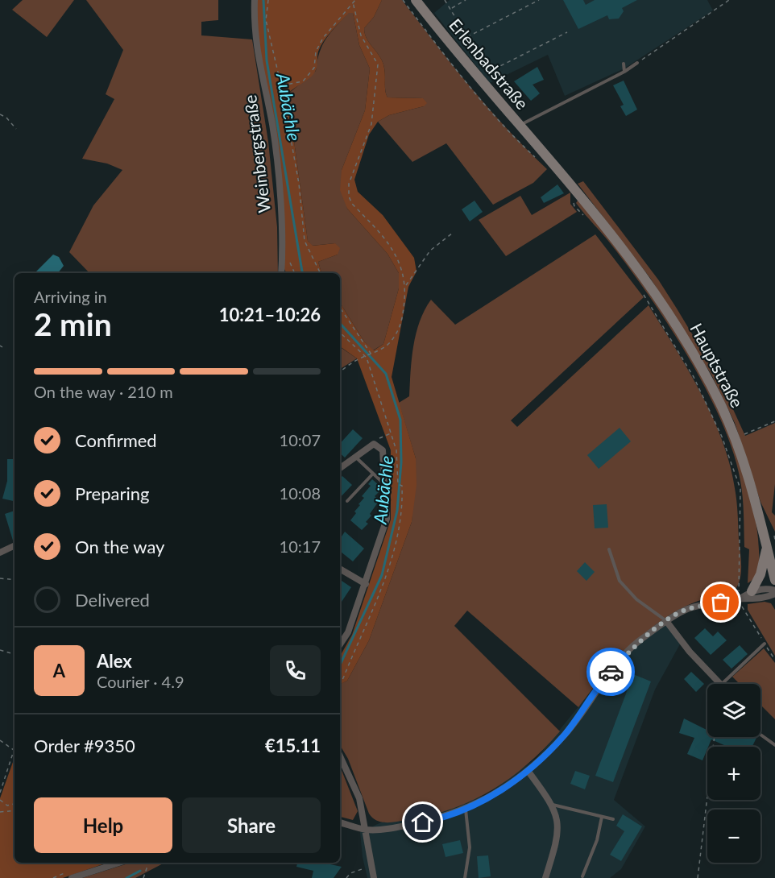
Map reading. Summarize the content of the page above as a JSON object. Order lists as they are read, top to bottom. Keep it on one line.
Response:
{"streets":{"main road":["Erlenbadstraße","Hauptstraße"],"street":["Weinbergstraße"]},"crossings":[["Erlenbadstraße","Hauptstraße"]],"water":["Aubächle"],"page":{"heading":["2 min","Arriving in","10:21–10:26"],"panel":["Alex","Courier · 4.9","Order #9350","€15.11"],"bar":"On the way · 210 m","list":[["Confirmed","10:07"],["Preparing","10:08"],["On the way","10:17"],"Delivered"],"round":"A","map_buttons":["+","−"],"buttons":["Help","Share"]}}
